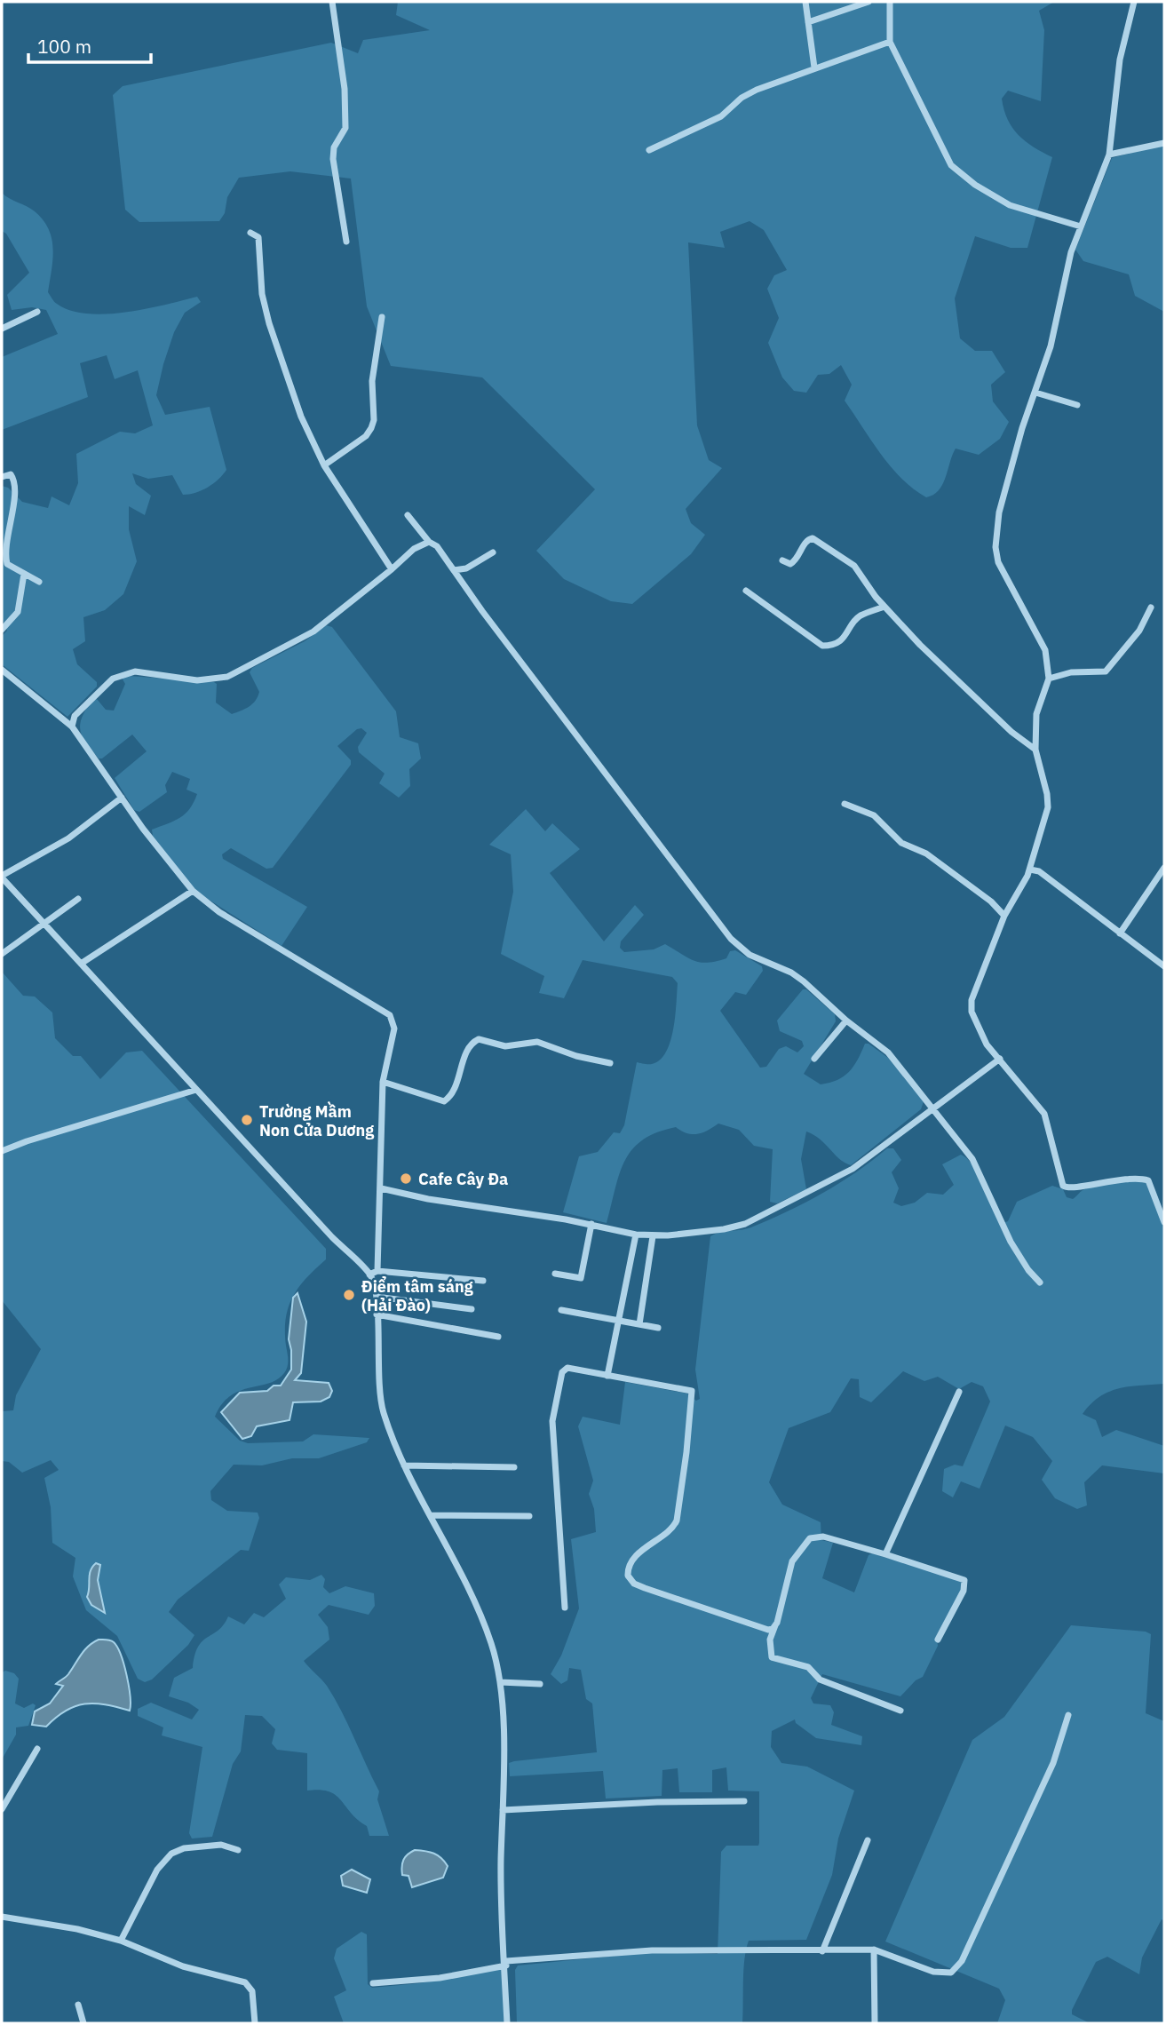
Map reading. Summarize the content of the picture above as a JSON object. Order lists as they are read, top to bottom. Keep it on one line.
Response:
{"places":["Trường Mầm Non Cửa Dương","Cafe Cây Đa","Điểm tâm sáng (Hải Đào)"],"scale_bar":"100 m"}
